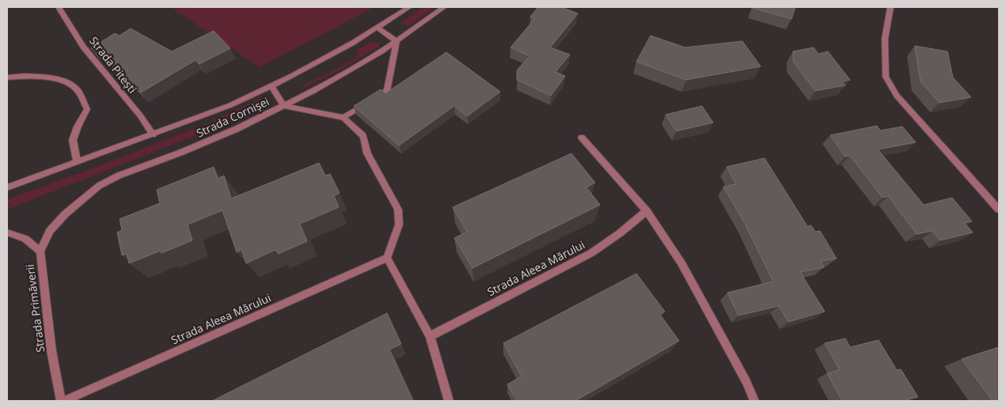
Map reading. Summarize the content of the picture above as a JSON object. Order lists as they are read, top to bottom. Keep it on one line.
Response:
{"streets":{"street":["Strada Pitești","Strada Cornișei","Strada Aleea Mărului","Strada Primăverii"]},"crossings":[["Strada Pitești","Strada Cornișei"],["Strada Cornișei","Strada Primăverii"]]}
